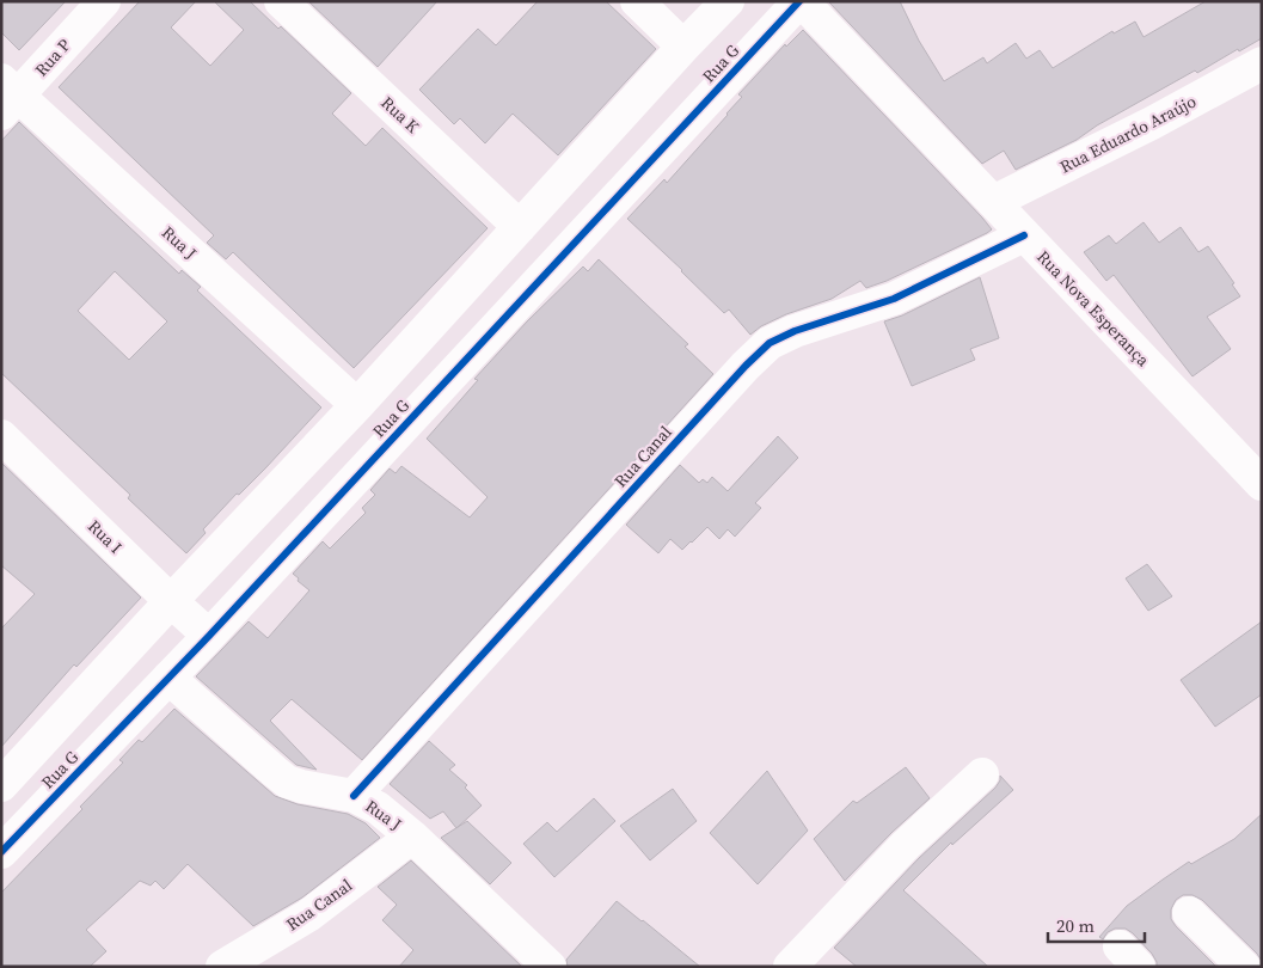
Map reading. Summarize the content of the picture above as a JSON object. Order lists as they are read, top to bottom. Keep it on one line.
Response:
{"streets":{"street":["Rua P","Rua G","Rua K","Rua Eduardo Araújo","Rua J","Rua Nova Esperança","Rua Canal","Rua I"]},"crossings":[["Rua P","Rua J"],["Rua G","Rua K"],["Rua G","Rua J"],["Rua G","Rua Nova Esperança"],["Rua G","Rua I"],["Rua Eduardo Araújo","Rua Nova Esperança"],["Rua J","Rua Canal"],["Rua Nova Esperança","Rua Canal"]],"scale_bar":"20 m"}
